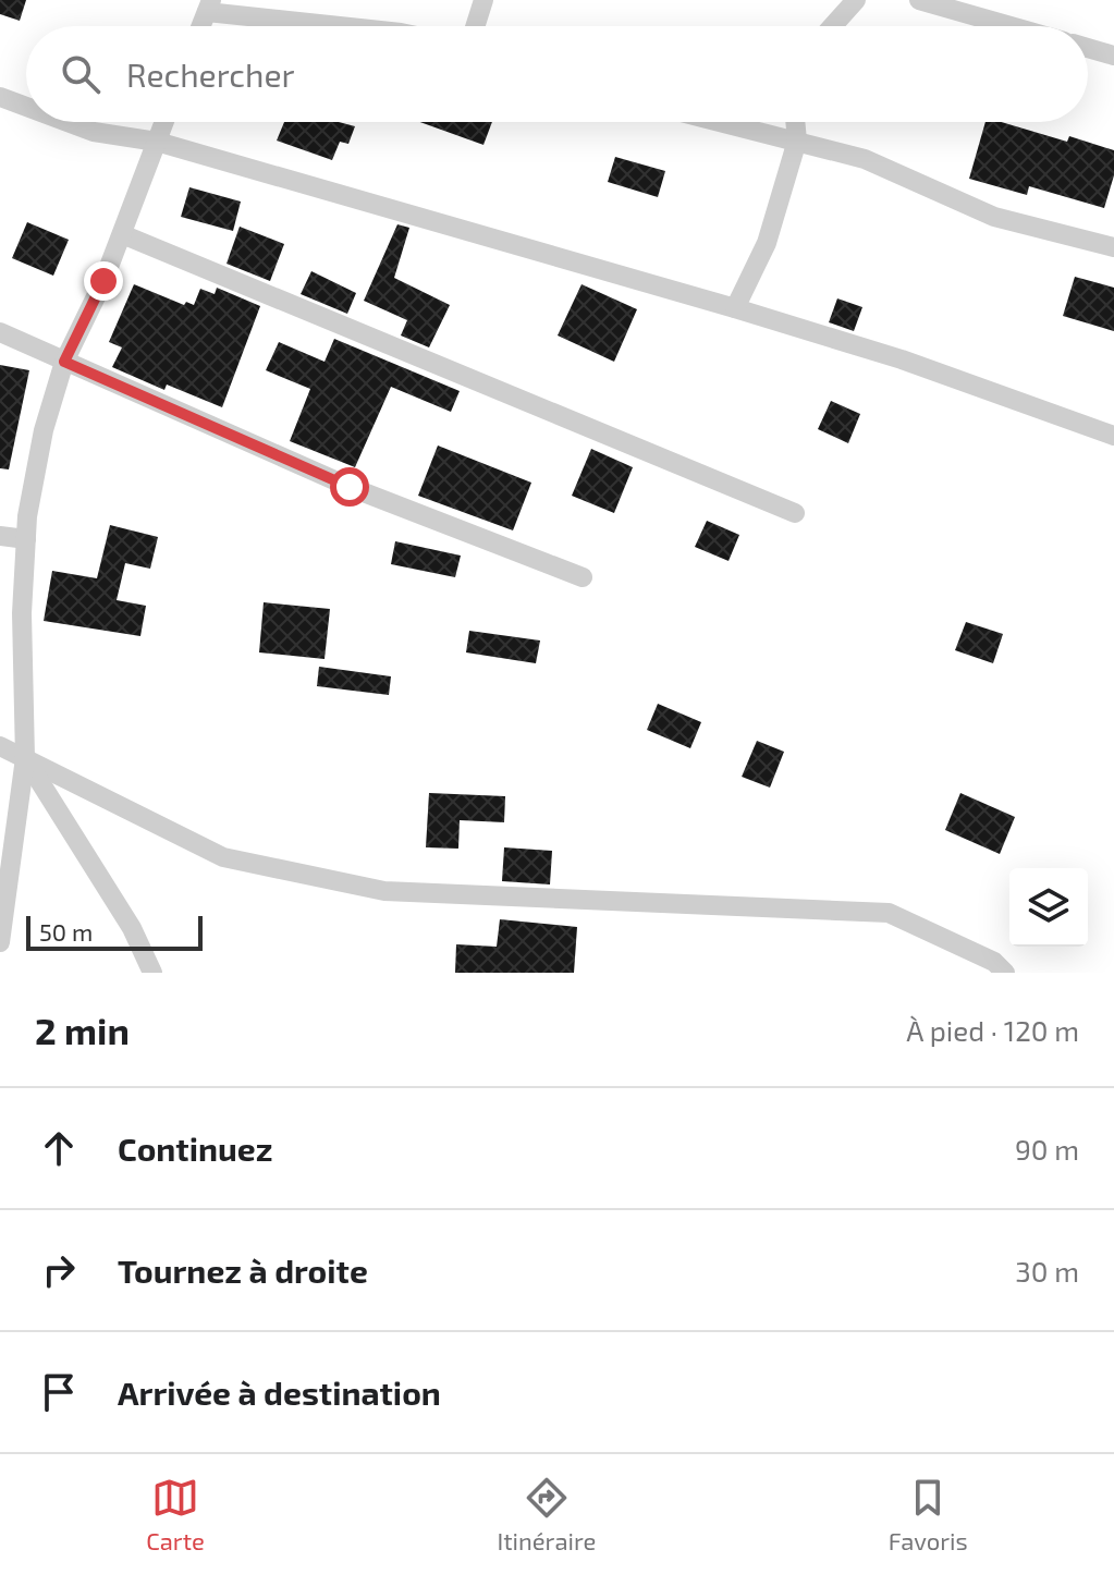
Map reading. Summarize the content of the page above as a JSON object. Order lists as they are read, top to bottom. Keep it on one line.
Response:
{"scale_bar":"50 m","page":{"search":"Rechercher","scale":"50 m","heading":["2 min","À pied · 120 m"],"list":[["Continuez","90 m"],["Tournez à droite","30 m"],"Arrivée à destination"],"nav":["Carte","Itinéraire","Favoris"]}}
